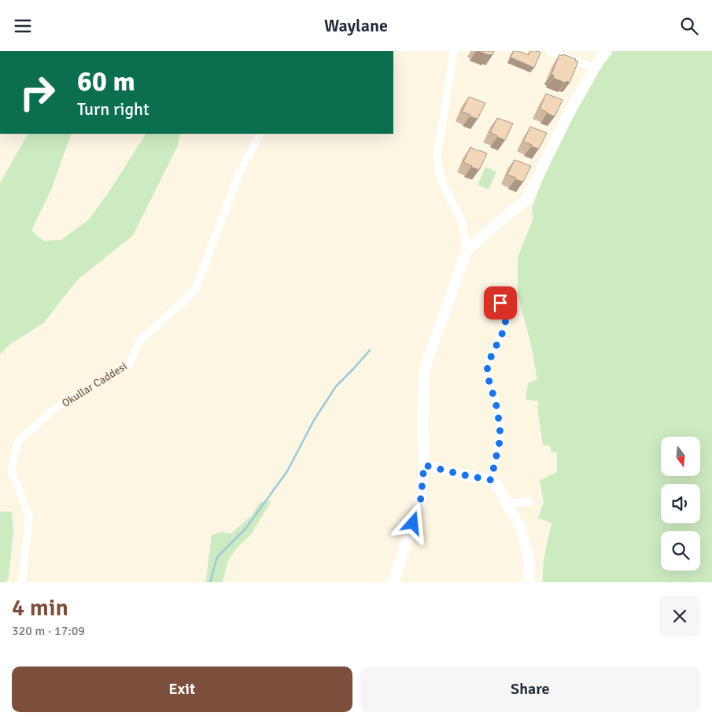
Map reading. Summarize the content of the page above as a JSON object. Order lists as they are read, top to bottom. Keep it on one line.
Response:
{"streets":{"street":["Okullar Caddesi"]},"north":"bottom","page":{"header":"Waylane","turn":["60 m","Turn right"],"heading":["4 min","320 m · 17:09"],"buttons":["Exit","Share"]}}
